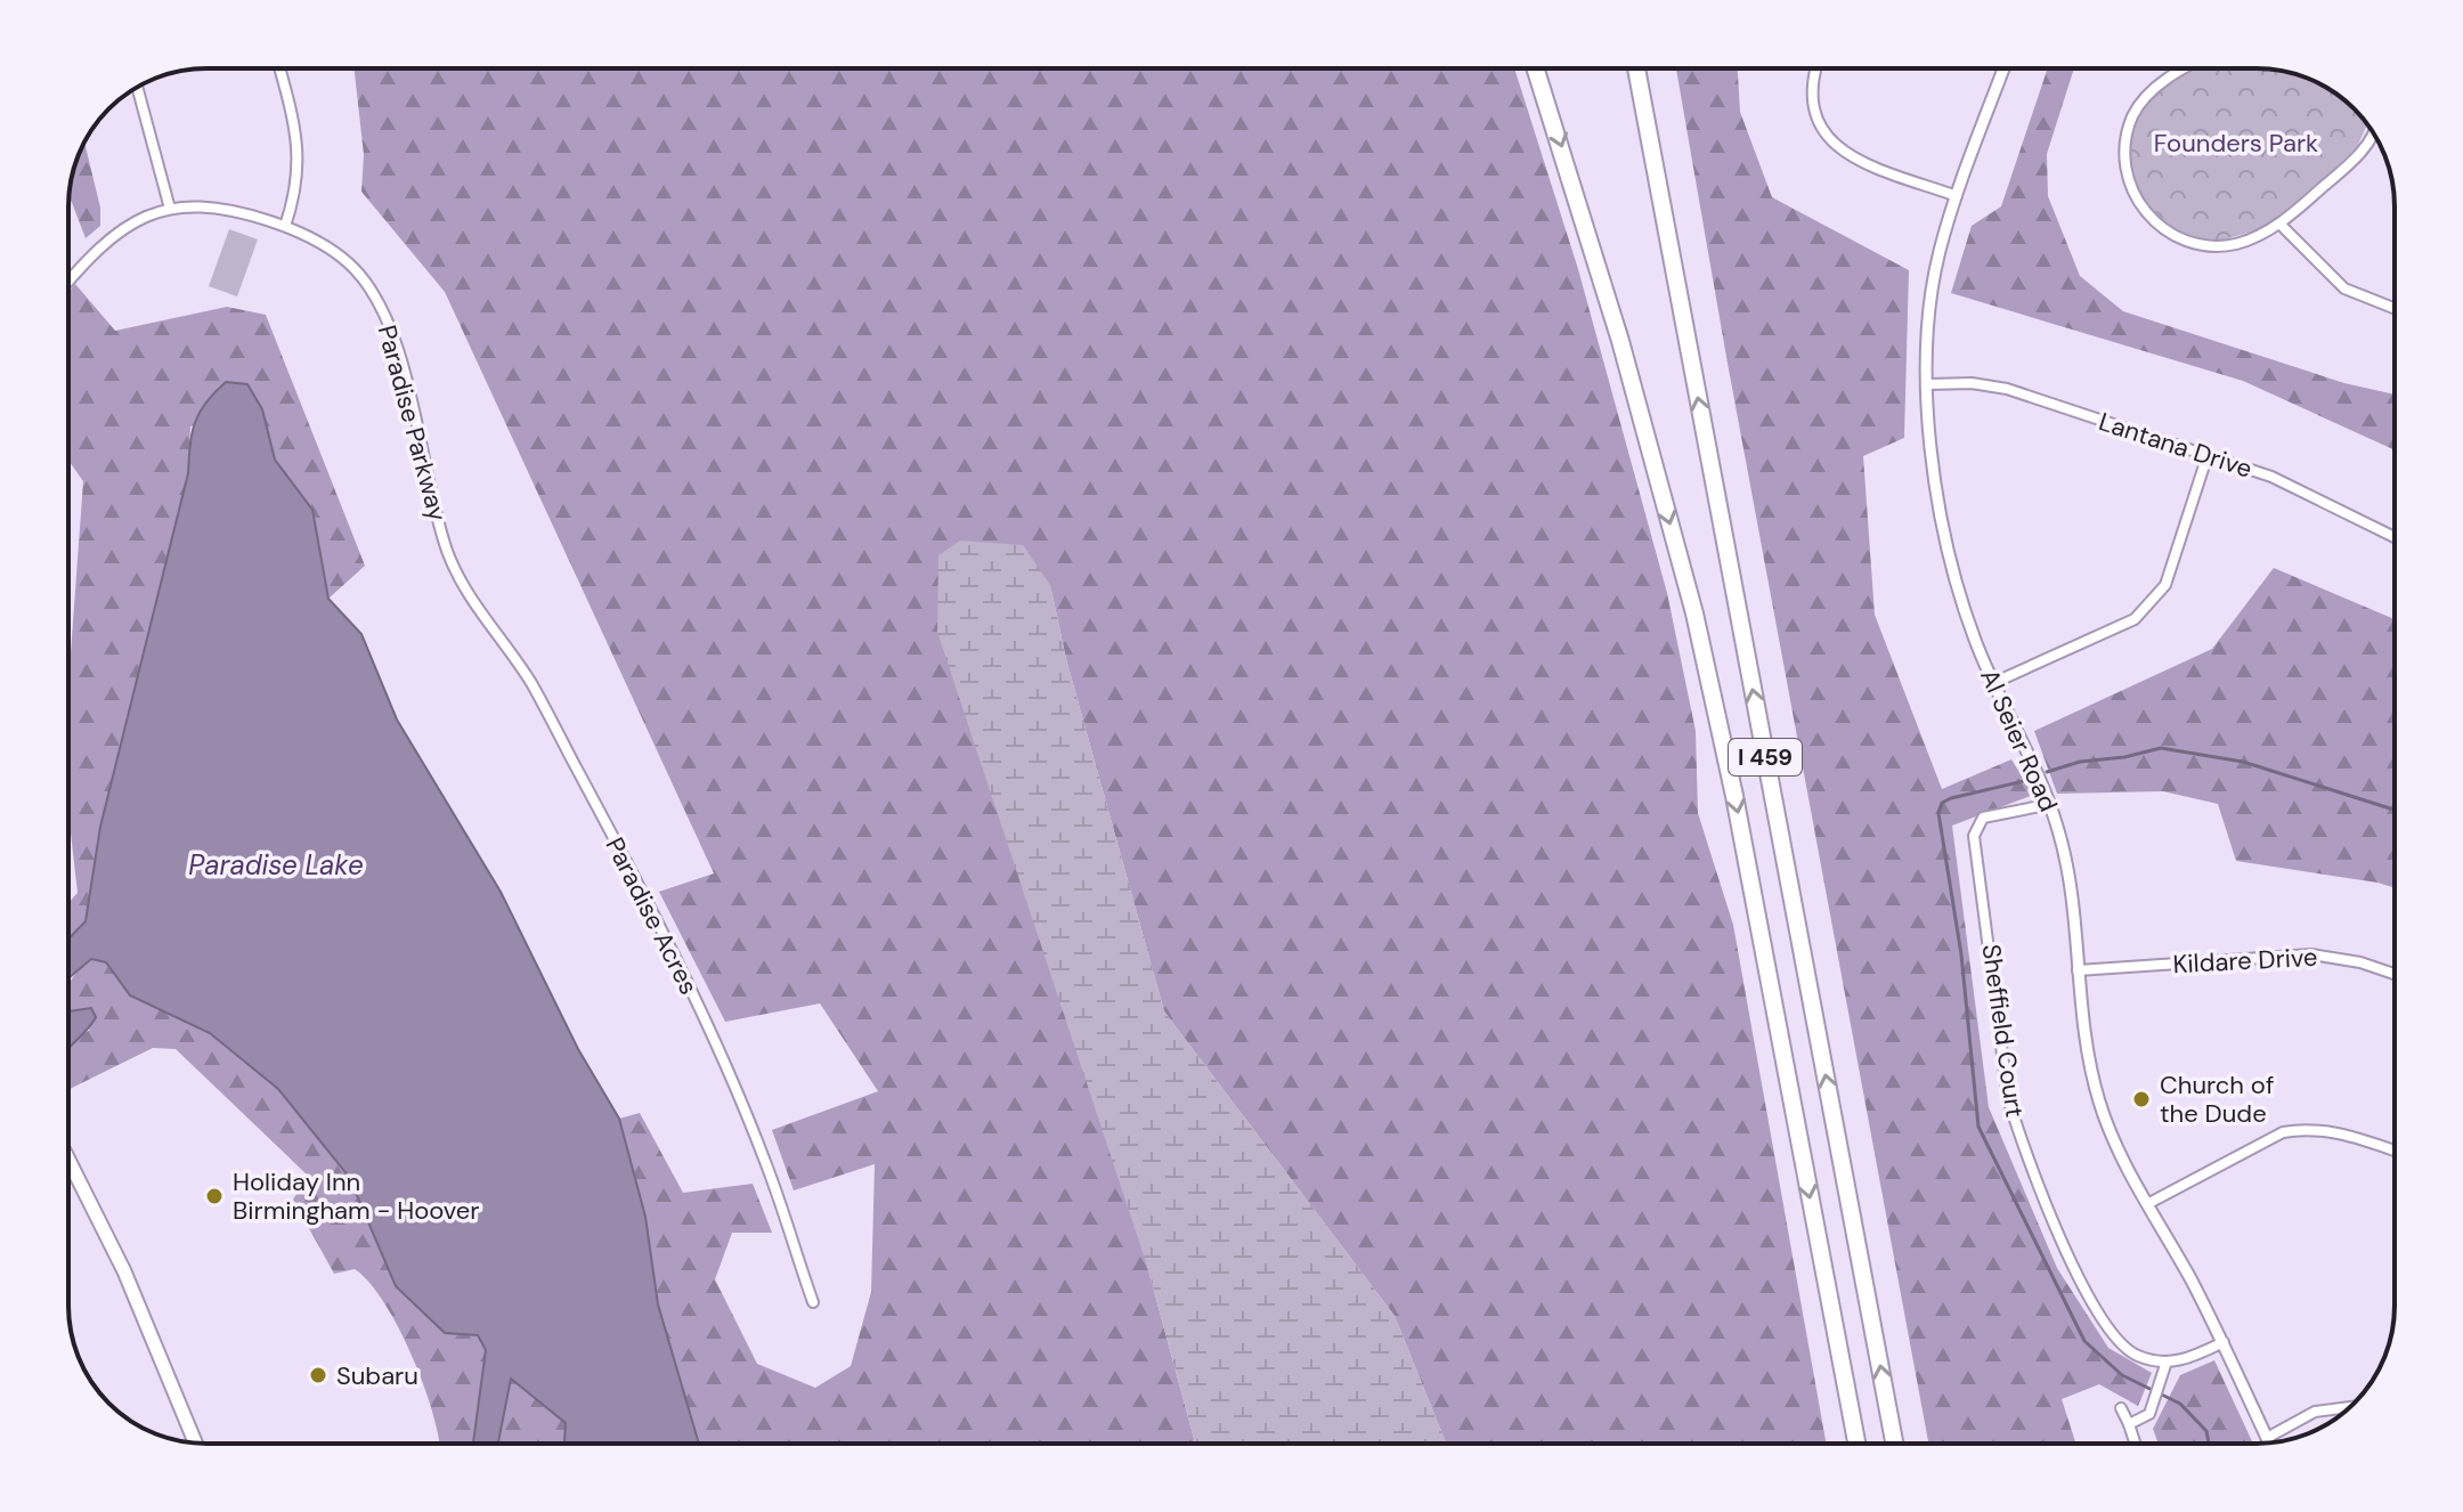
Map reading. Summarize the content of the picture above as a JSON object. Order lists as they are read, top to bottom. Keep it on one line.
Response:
{"streets":{"highway":["I 459"],"street":["Paradise Parkway","Lantana Drive","Al Seier Road","Paradise Acres","Kildare Drive","Sheffield Court"]},"crossings":[["Paradise Parkway","Paradise Acres"],["Lantana Drive","Al Seier Road"],["Al Seier Road","Kildare Drive"],["Al Seier Road","Sheffield Court"]],"water":["Paradise Lake"],"parks":["Founders Park"],"places":["Church of the Dude","Holiday Inn Birmingham - Hoover","Subaru"]}
